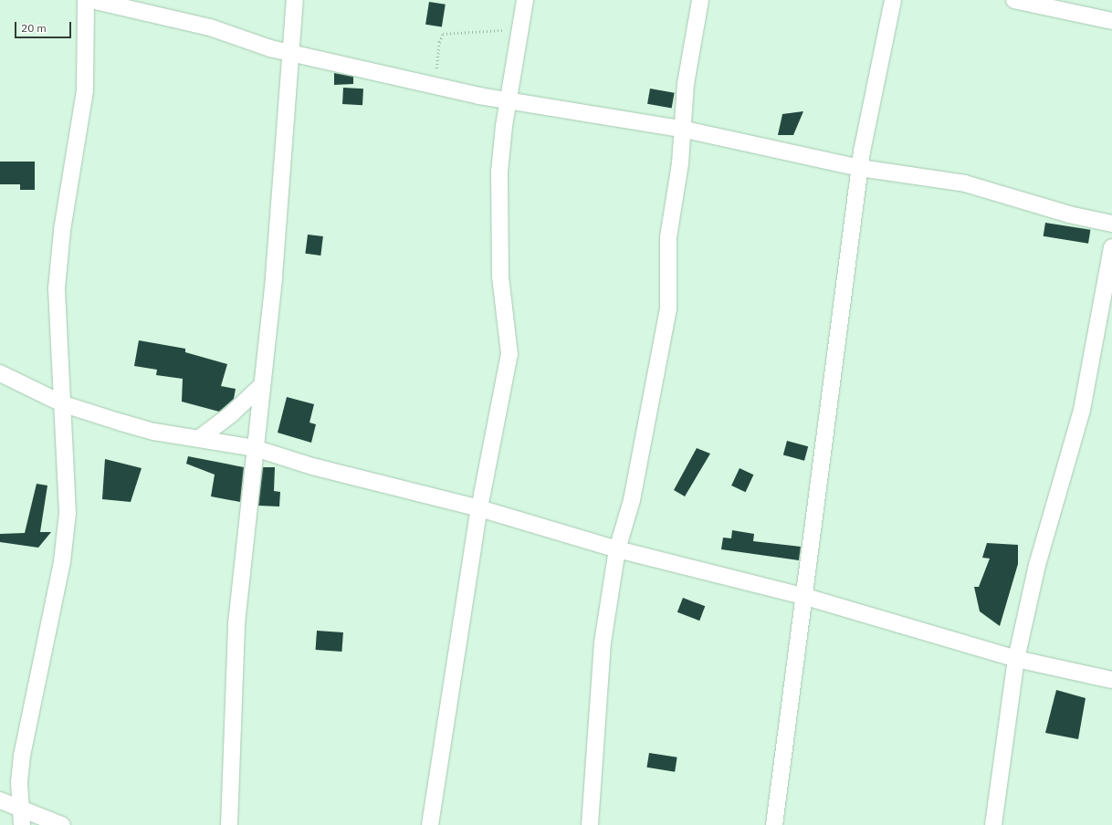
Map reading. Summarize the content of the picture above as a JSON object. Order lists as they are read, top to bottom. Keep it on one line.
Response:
{"scale_bar":"20 m"}
